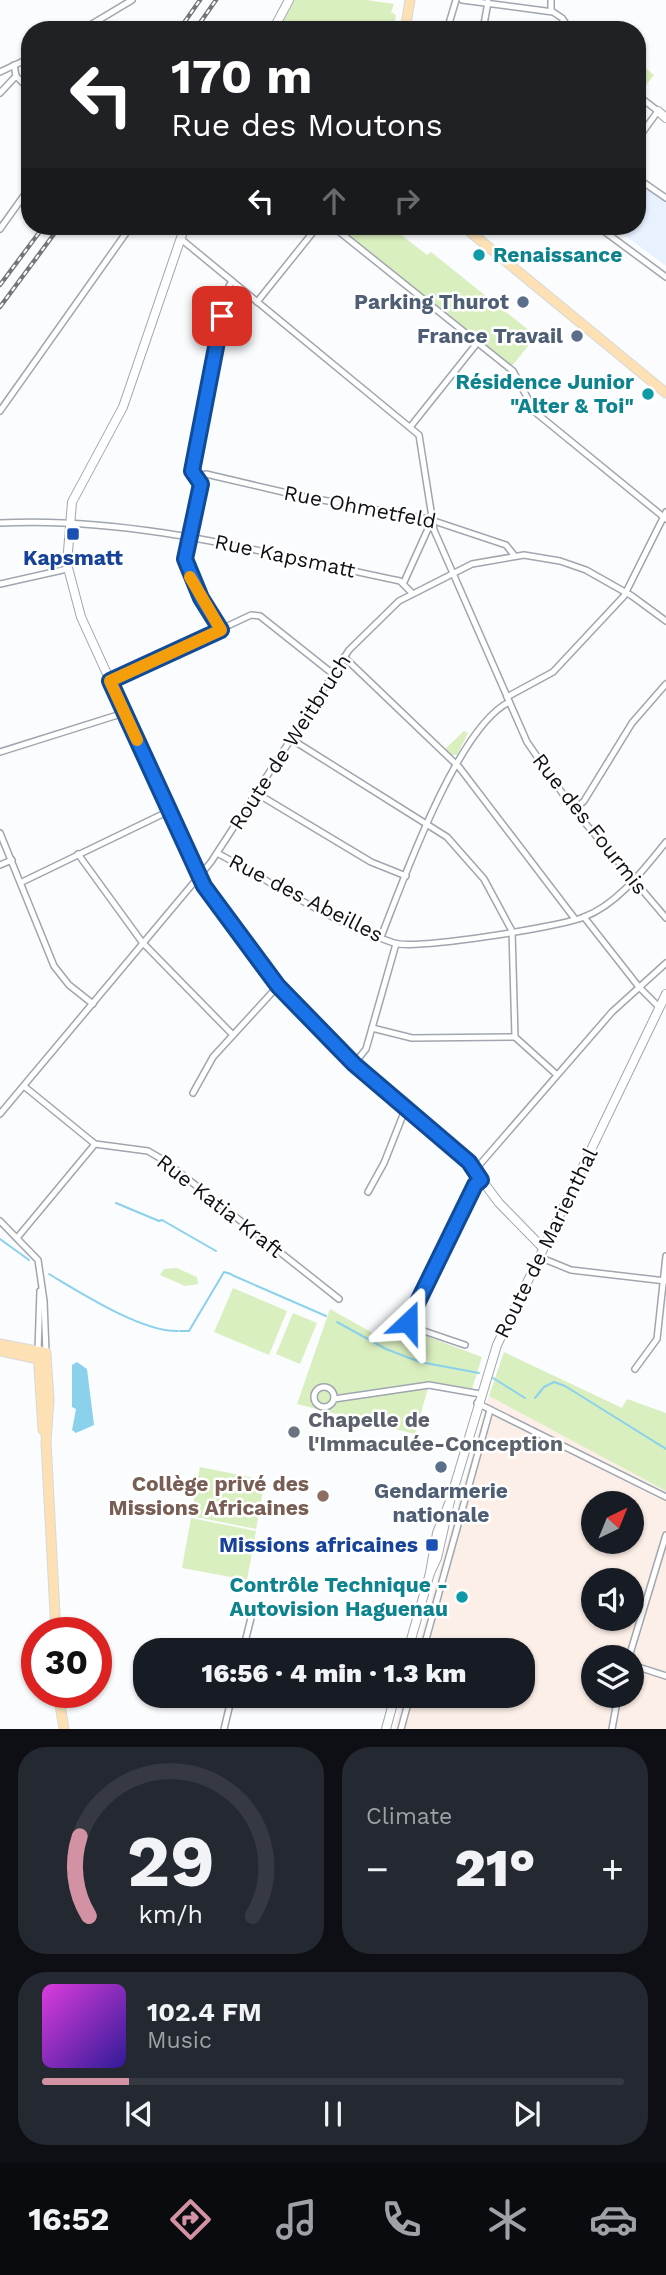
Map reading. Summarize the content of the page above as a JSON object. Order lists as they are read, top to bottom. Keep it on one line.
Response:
{"streets":{"street":["Rue Ohmetfeld","Rue Kapsmatt","Route de Weitbruch","Rue des Fourmis","Rue des Abeilles","Rue Katia Kraft","Route de Marienthal"]},"crossings":[["Rue Ohmetfeld","Route de Weitbruch"],["Rue Ohmetfeld","Rue des Fourmis"],["Route de Weitbruch","Rue des Fourmis"],["Route de Weitbruch","Rue des Abeilles"]],"places":{"other":["Renaissance","Parking Thurot","France Travail","Résidence Junior \"Alter & Toi\"","Chapelle de l'Immaculée-Conception","Gendarmerie nationale","Collège privé des Missions Africaines","Contrôle Technique - Autovision Haguenau"],"transit":["Kapsmatt","Missions africaines"]},"north":"top right","page":{"turn":["170 m","Rue des Moutons"],"limit":"30","trip":"16:56 · 4 min · 1.3 km","tile":"Climate","heat":["−","21°","+"],"song":["102.4 FM","Music"],"tabs":"16:52","gauge":["29","km/h"]}}
